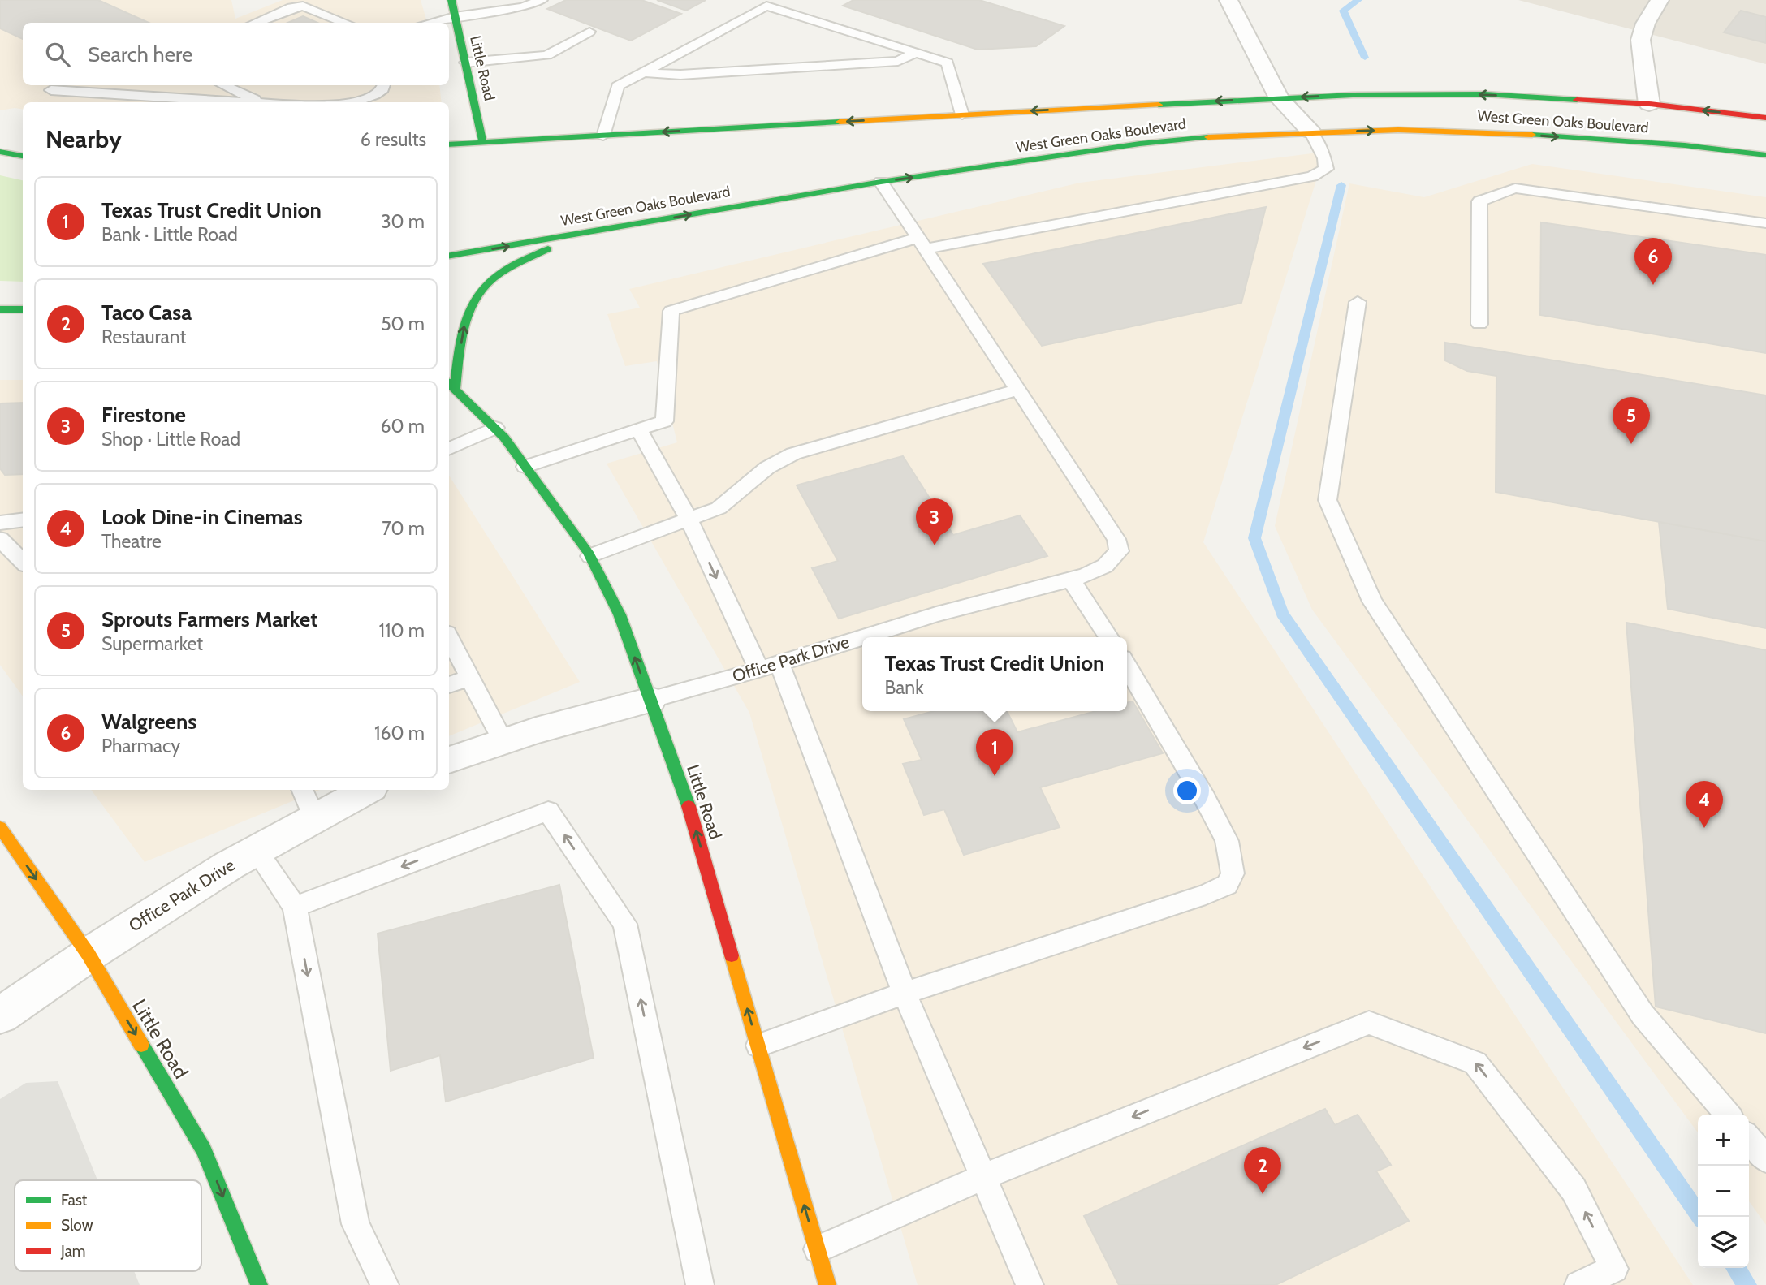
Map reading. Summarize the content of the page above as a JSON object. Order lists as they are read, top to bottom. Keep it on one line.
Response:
{"streets":{"main road":["Little Road","West Green Oaks Boulevard"],"street":["Office Park Drive"]},"crossings":[["Little Road","West Green Oaks Boulevard"],["Little Road","Office Park Drive"]],"legend":["Fast","Slow","Jam"],"page":{"search":"Search here","heading":["Nearby","6 results"],"list":[{"mark":"1","name":"Texas Trust Credit Union","note":"Bank · Little Road","value":"30 m"},{"mark":"2","name":"Taco Casa","note":"Restaurant","value":"50 m"},{"mark":"3","name":"Firestone","note":"Shop · Little Road","value":"60 m"},{"mark":"4","name":"Look Dine-in Cinemas","note":"Theatre","value":"70 m"},{"mark":"5","name":"Sprouts Farmers Market","note":"Supermarket","value":"110 m"},{"mark":"6","name":"Walgreens","note":"Pharmacy","value":"160 m"}],"pins":["6","5","3","1","4","2"],"popup":["Texas Trust Credit Union","Bank"],"map_buttons":["+","−"]}}
